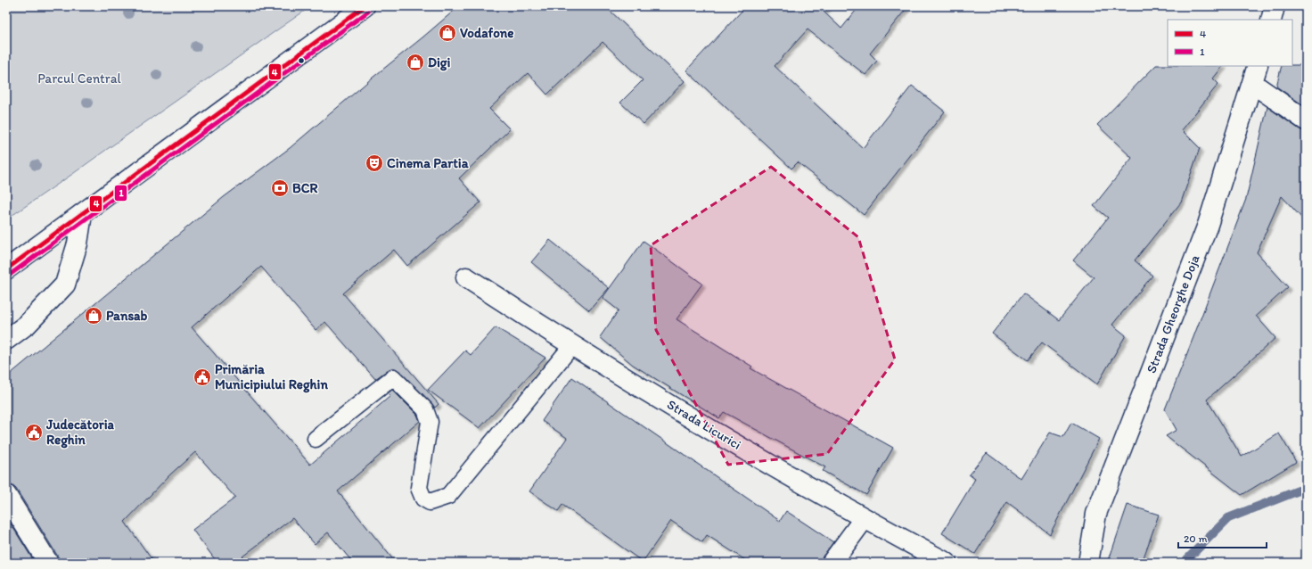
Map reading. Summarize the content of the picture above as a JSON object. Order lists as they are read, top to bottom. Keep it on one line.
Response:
{"streets":{"main road":["Strada Gheorghe Doja","Strada Licurici"]},"parks":["Parcul Central"],"places":{"shop":["Vodafone","Digi","Pansab"],"theatre":["Cinema Partia"],"bank":["BCR"],"public building":["Primăria Municipiului Reghin","Judecătoria Reghin"]},"lines":["transit line 4","transit line 1"],"legend":["4","1"],"scale_bar":"20 m"}
